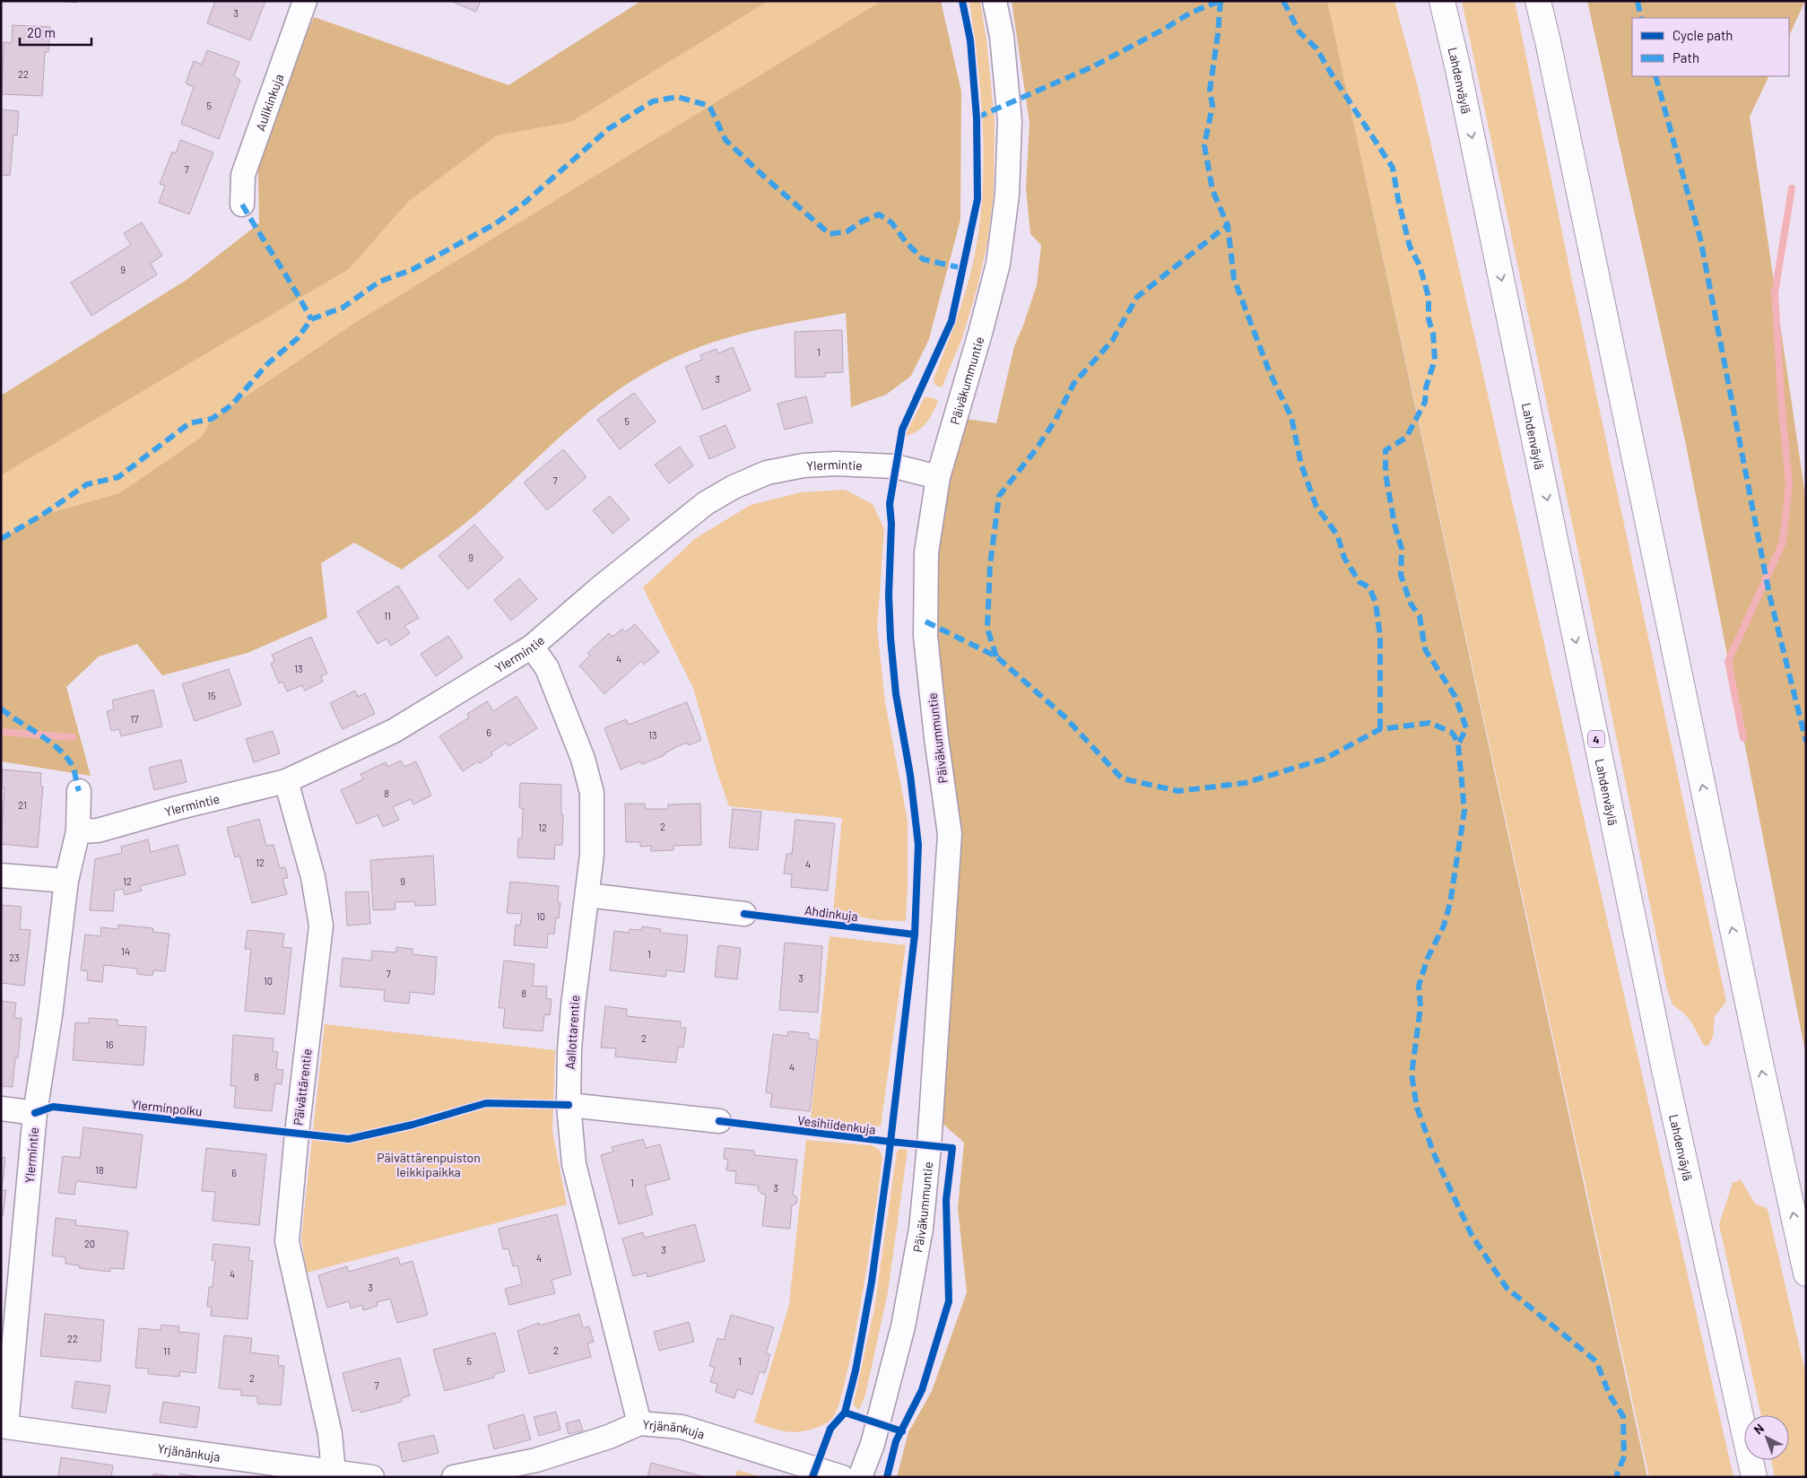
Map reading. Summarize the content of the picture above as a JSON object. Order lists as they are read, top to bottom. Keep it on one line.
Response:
{"streets":{"highway":["Lahdenväylä","4"],"street":["Aulikinkuja","Päiväkummuntie","Ylermintie","Aallottarentie","Päivättärentie","Yrjänänkuja"],"cycle path":["Ahdinkuja","Ylerminpolku","Vesihiidenkuja"]},"crossings":[["Päiväkummuntie","Ylermintie"],["Ylermintie","Aallottarentie"],["Ylermintie","Päivättärentie"],["Ylermintie","Yrjänänkuja"],["Aallottarentie","Yrjänänkuja"],["Päivättärentie","Yrjänänkuja"]],"parks":["Päivättärenpuiston leikkipaikka"],"house_numbers":["3","22","5","7","9","1","3","5","7","9","11","4","13","15","17","6","13","8","21","2","12","12","4","12","9","10","14","1","23","7","3","10","8","2","16","4","8","18","6","1","3","20","3","4","4","3","22","2","11","5","1","2","7"],"legend":["Cycle path","Path"],"scale_bar":"20 m","north":"top left"}
